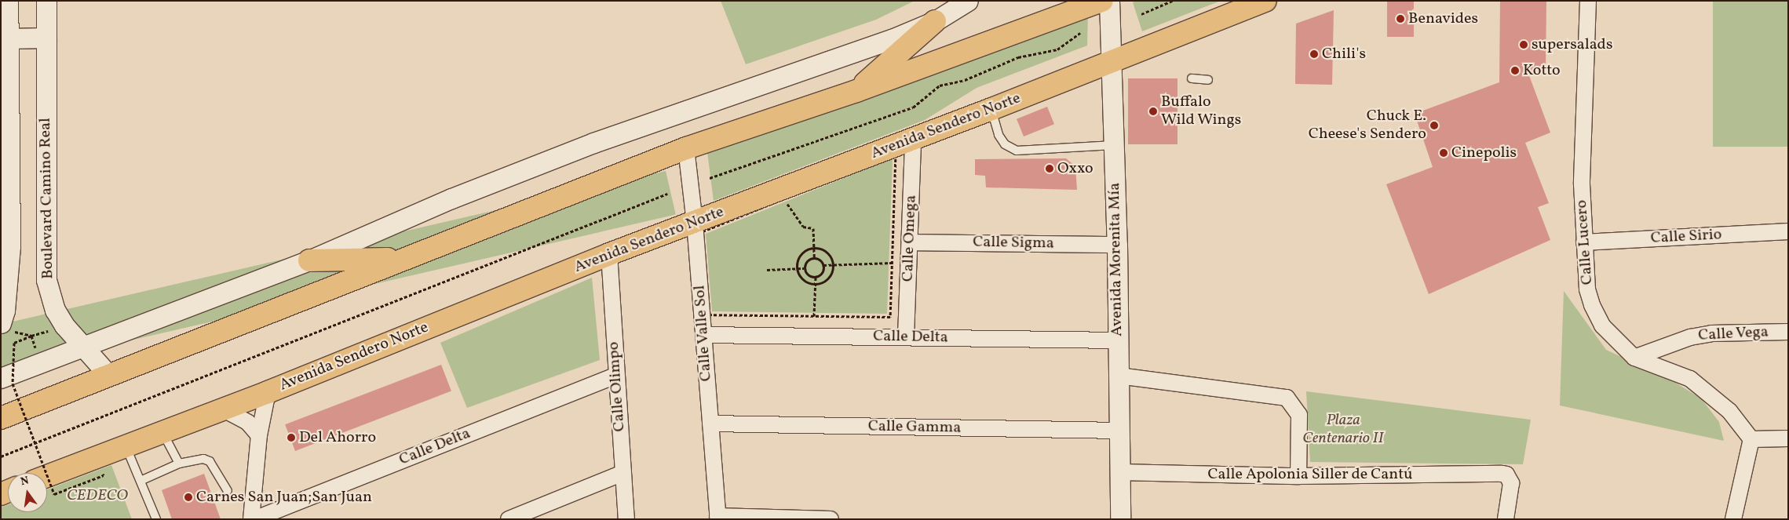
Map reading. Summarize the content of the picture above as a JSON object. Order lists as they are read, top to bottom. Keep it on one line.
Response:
{"streets":{"main road":["Avenida Sendero Norte"],"street":["Boulevard Camino Real","Calle Sirio","Calle Omega","Calle Lucero","Calle Sigma","Avenida Morenita Mía","Calle Valle Sol","Calle Vega","Calle Delta","Calle Olimpo","Calle Gamma","Calle Apolonia Siller de Cantú"]},"crossings":[["Avenida Sendero Norte","Calle Omega"],["Avenida Sendero Norte","Avenida Morenita Mía"],["Avenida Sendero Norte","Calle Valle Sol"],["Avenida Sendero Norte","Calle Olimpo"],["Calle Sirio","Calle Lucero"],["Calle Omega","Calle Sigma"],["Calle Omega","Calle Delta"],["Calle Lucero","Calle Vega"],["Calle Sigma","Avenida Morenita Mía"],["Avenida Morenita Mía","Calle Delta"],["Avenida Morenita Mía","Calle Gamma"],["Avenida Morenita Mía","Calle Apolonia Siller de Cantú"],["Calle Valle Sol","Calle Delta"],["Calle Valle Sol","Calle Gamma"],["Calle Delta","Calle Olimpo"]],"parks":["Plaza Centenario II","CEDECO"],"places":["Benavides","supersalads","Chili's","Kotto","Buffalo Wild Wings","Chuck E. Cheese's Sendero","Cinepolis","Oxxo","Del Ahorro","Carnes San Juan;San Juan"],"north":"top"}
